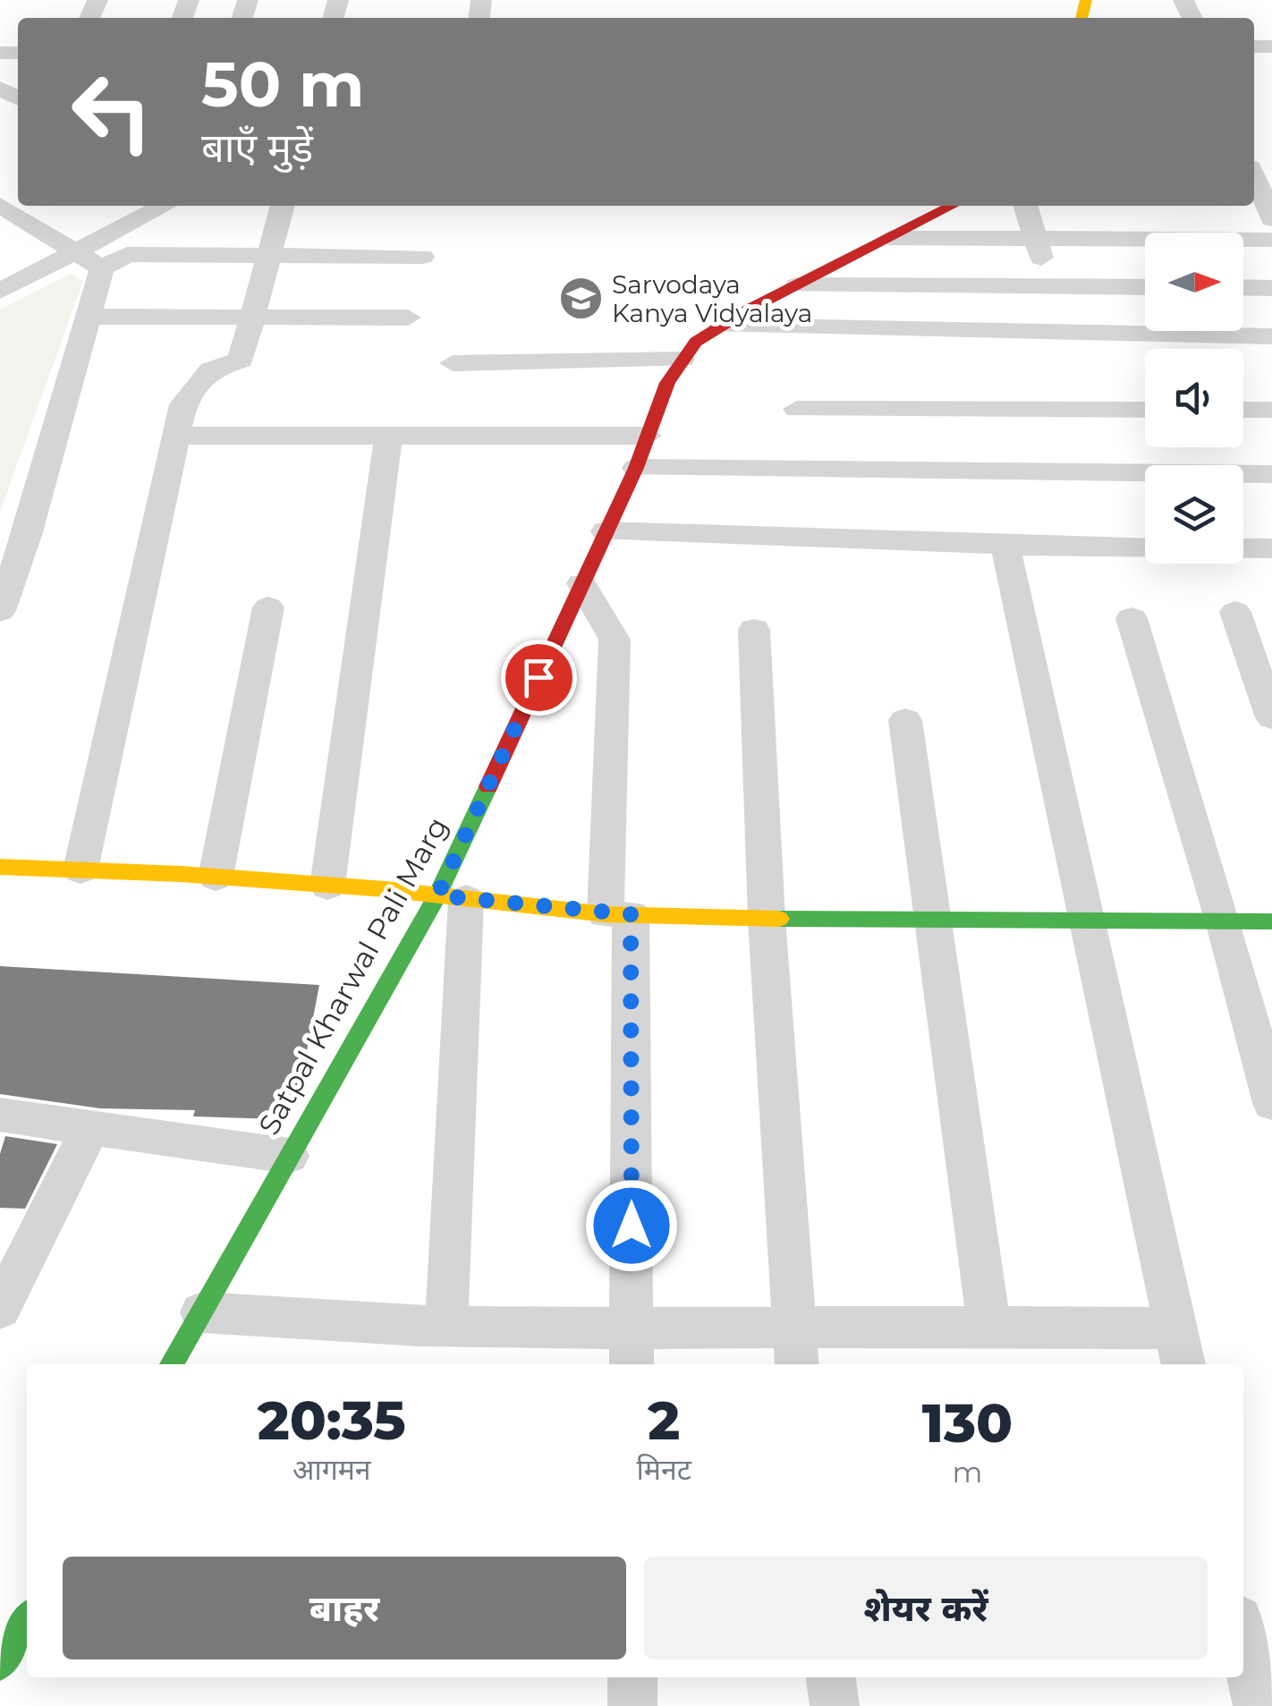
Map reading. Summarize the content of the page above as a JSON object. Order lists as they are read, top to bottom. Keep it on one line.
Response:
{"streets":{"street":["Satpal Kharwal Pali Marg"]},"places":{"school or university":["Sarvodaya Kanya Vidyalaya"]},"north":"right","page":{"turn":["50 m","बाएँ मुड़ें"],"eta":["20:35","आगमन","2","मिनट","130","m"],"buttons":["बाहर","शेयर करें"]}}
